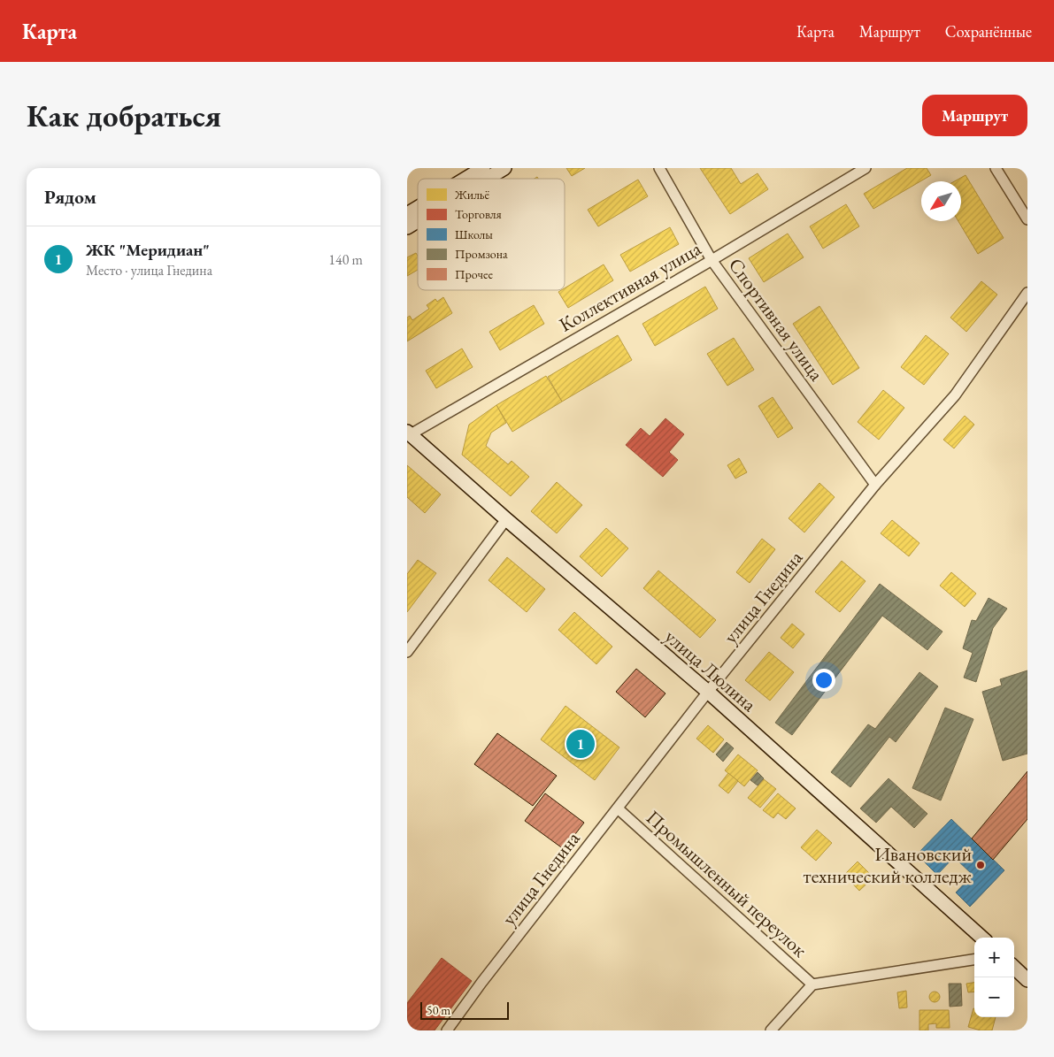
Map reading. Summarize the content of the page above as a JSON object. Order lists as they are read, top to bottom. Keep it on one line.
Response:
{"streets":{"main road":["улица Люлина"],"street":["Коллективная улица","Спортивная улица","улица Гнедина","Промышленный переулок"]},"crossings":[["Коллективная улица","Спортивная улица"],["Коллективная улица","улица Люлина"],["Спортивная улица","улица Гнедина"],["улица Гнедина","улица Люлина"],["улица Гнедина","Промышленный переулок"]],"places":["Ивановский технический колледж"],"legend":["Жильё","Торговля","Школы","Промзона","Прочее"],"scale_bar":"50 m","north":"bottom left","page":{"header":"Карта","nav":["Карта","Маршрут","Сохранённые"],"buttons":"Маршрут","title":"Как добраться","heading":"Рядом","list":[{"mark":"1","name":"ЖК \"Меридиан\"","note":"Место · улица Гнедина","value":"140 m"}],"pins":"1","map_buttons":["+","−"],"scale":"50 m"}}
